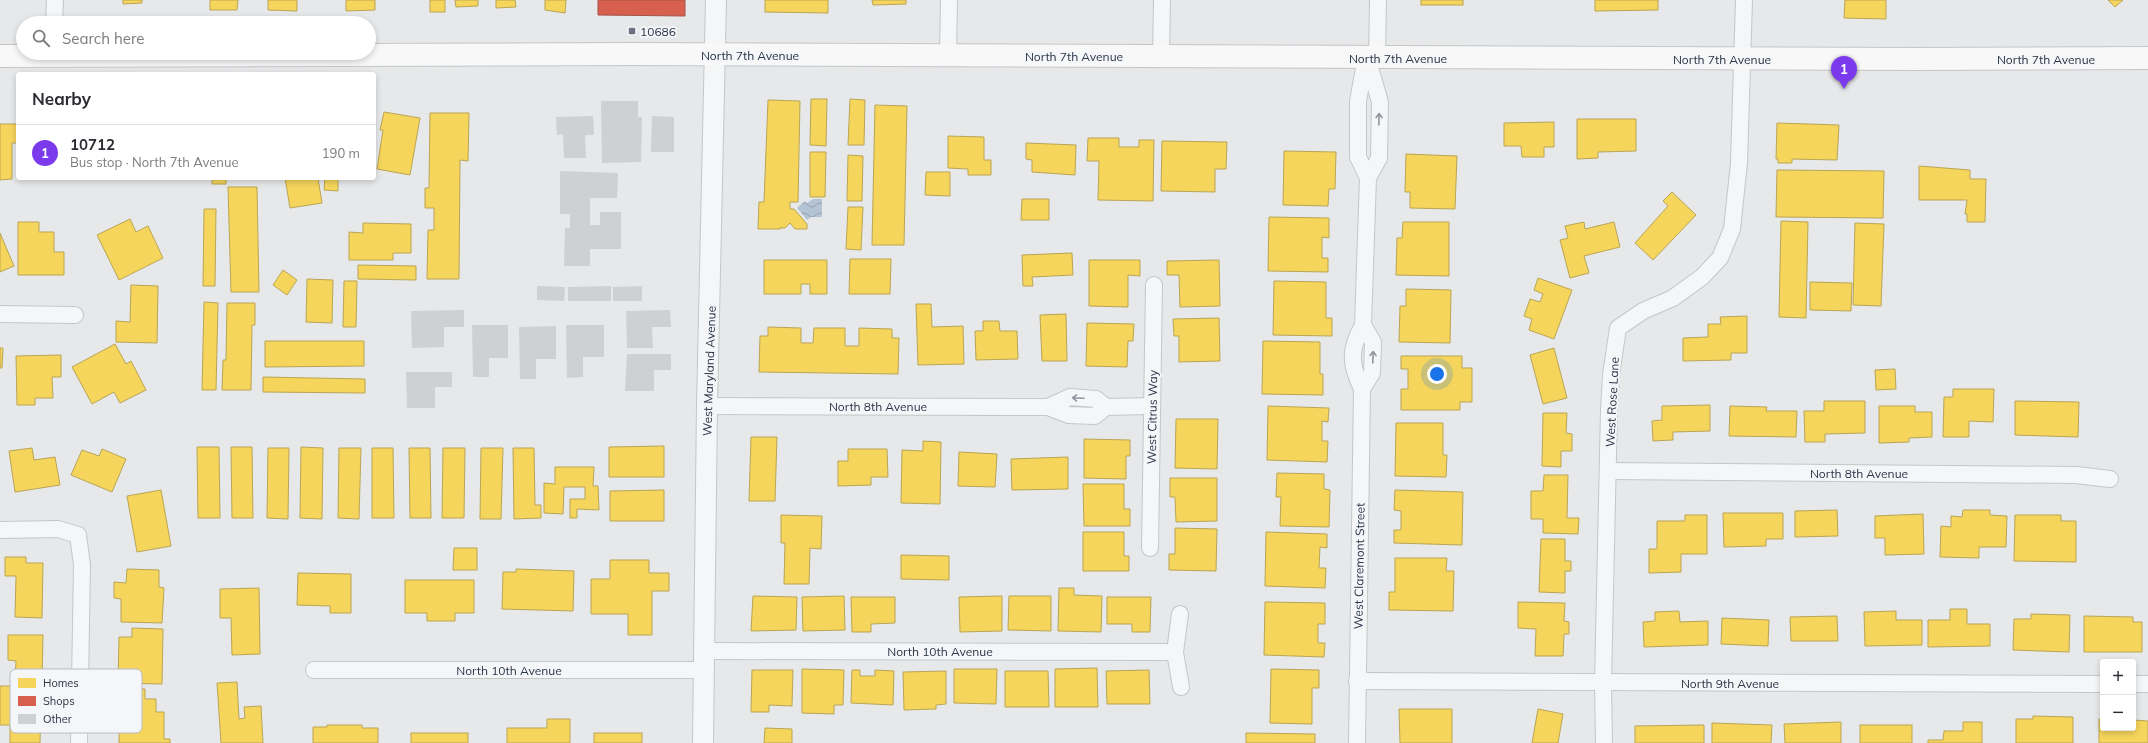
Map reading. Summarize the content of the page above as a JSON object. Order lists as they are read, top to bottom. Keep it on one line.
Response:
{"streets":{"main road":["North 7th Avenue"],"street":["West Maryland Avenue","West Rose Lane","North 8th Avenue","West Citrus Way","West Claremont Street","North 10th Avenue","North 9th Avenue"]},"crossings":[["North 7th Avenue","West Maryland Avenue"],["North 7th Avenue","West Rose Lane"],["North 7th Avenue","West Claremont Street"],["West Maryland Avenue","North 8th Avenue"],["West Maryland Avenue","North 10th Avenue"],["West Rose Lane","North 8th Avenue"],["West Rose Lane","North 9th Avenue"],["North 8th Avenue","West Citrus Way"],["West Claremont Street","North 9th Avenue"]],"places":{"transit":["10686"]},"legend":["Homes","Shops","Other"],"page":{"search":"Search here","pins":"1","heading":"Nearby","list":[{"mark":"1","name":"10712","note":"Bus stop · North 7th Avenue","value":"190 m"}],"map_buttons":["+","−"]}}
